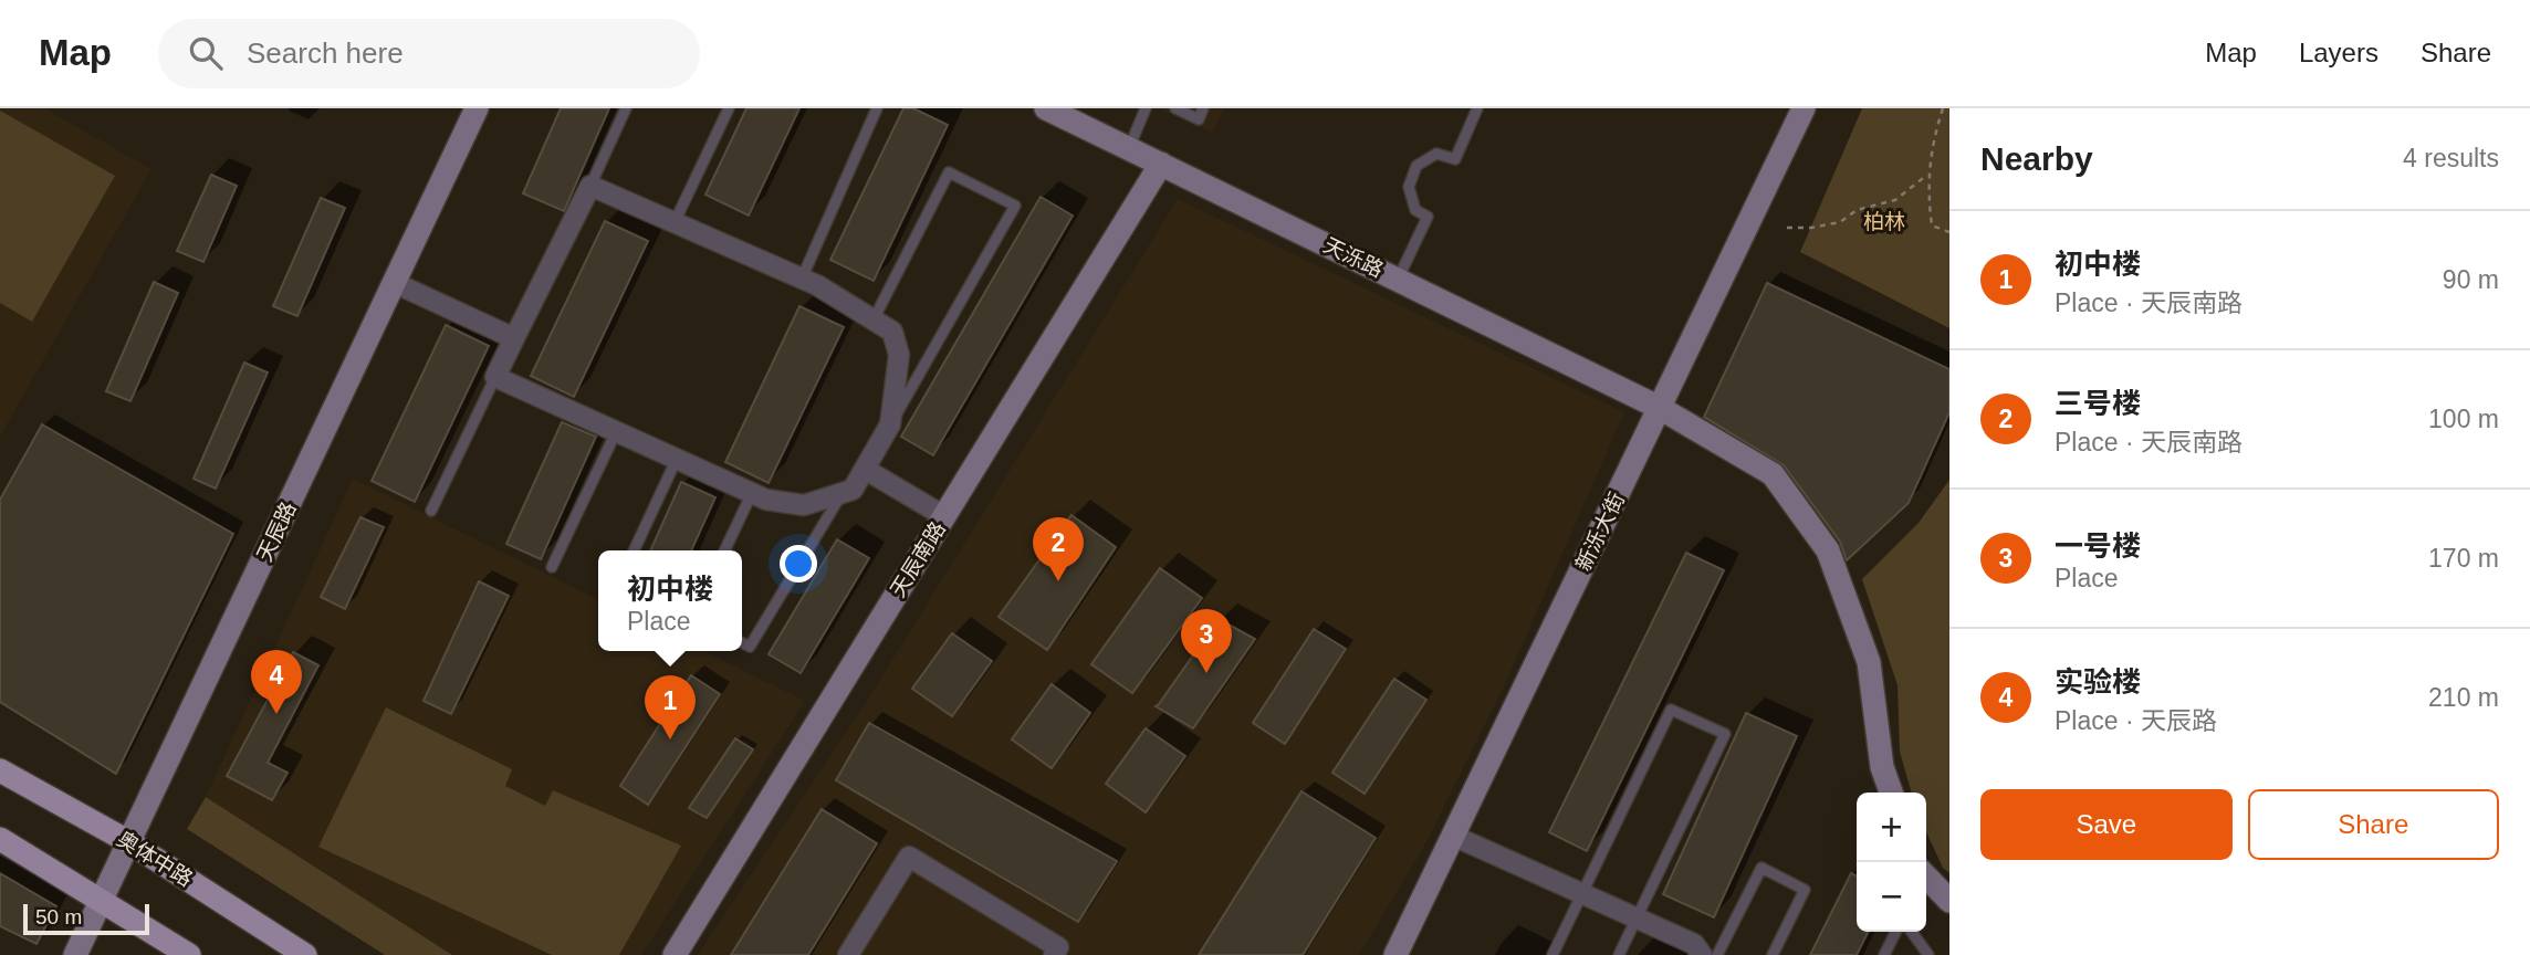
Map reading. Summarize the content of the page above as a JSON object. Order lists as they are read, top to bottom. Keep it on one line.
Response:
{"streets":{"main road":["奥体中路"],"street":["天泺路","天辰路","新泺大街","天辰南路"]},"crossings":[["天泺路","新泺大街"],["天泺路","天辰南路"],["天辰路","奥体中路"]],"parks":["柏林"],"scale_bar":"50 m","page":{"header":"Map","search":"Search here","nav":["Map","Layers","Share"],"heading":["Nearby","4 results"],"list":[{"mark":"1","name":"初中楼","note":"Place · 天辰南路","value":"90 m"},{"mark":"2","name":"三号楼","note":"Place · 天辰南路","value":"100 m"},{"mark":"3","name":"一号楼","note":"Place","value":"170 m"},{"mark":"4","name":"实验楼","note":"Place · 天辰路","value":"210 m"}],"pins":["2","3","4","1"],"popup":["初中楼","Place"],"buttons":["Save","Share"],"map_buttons":["+","−"],"scale":"50 m"}}
